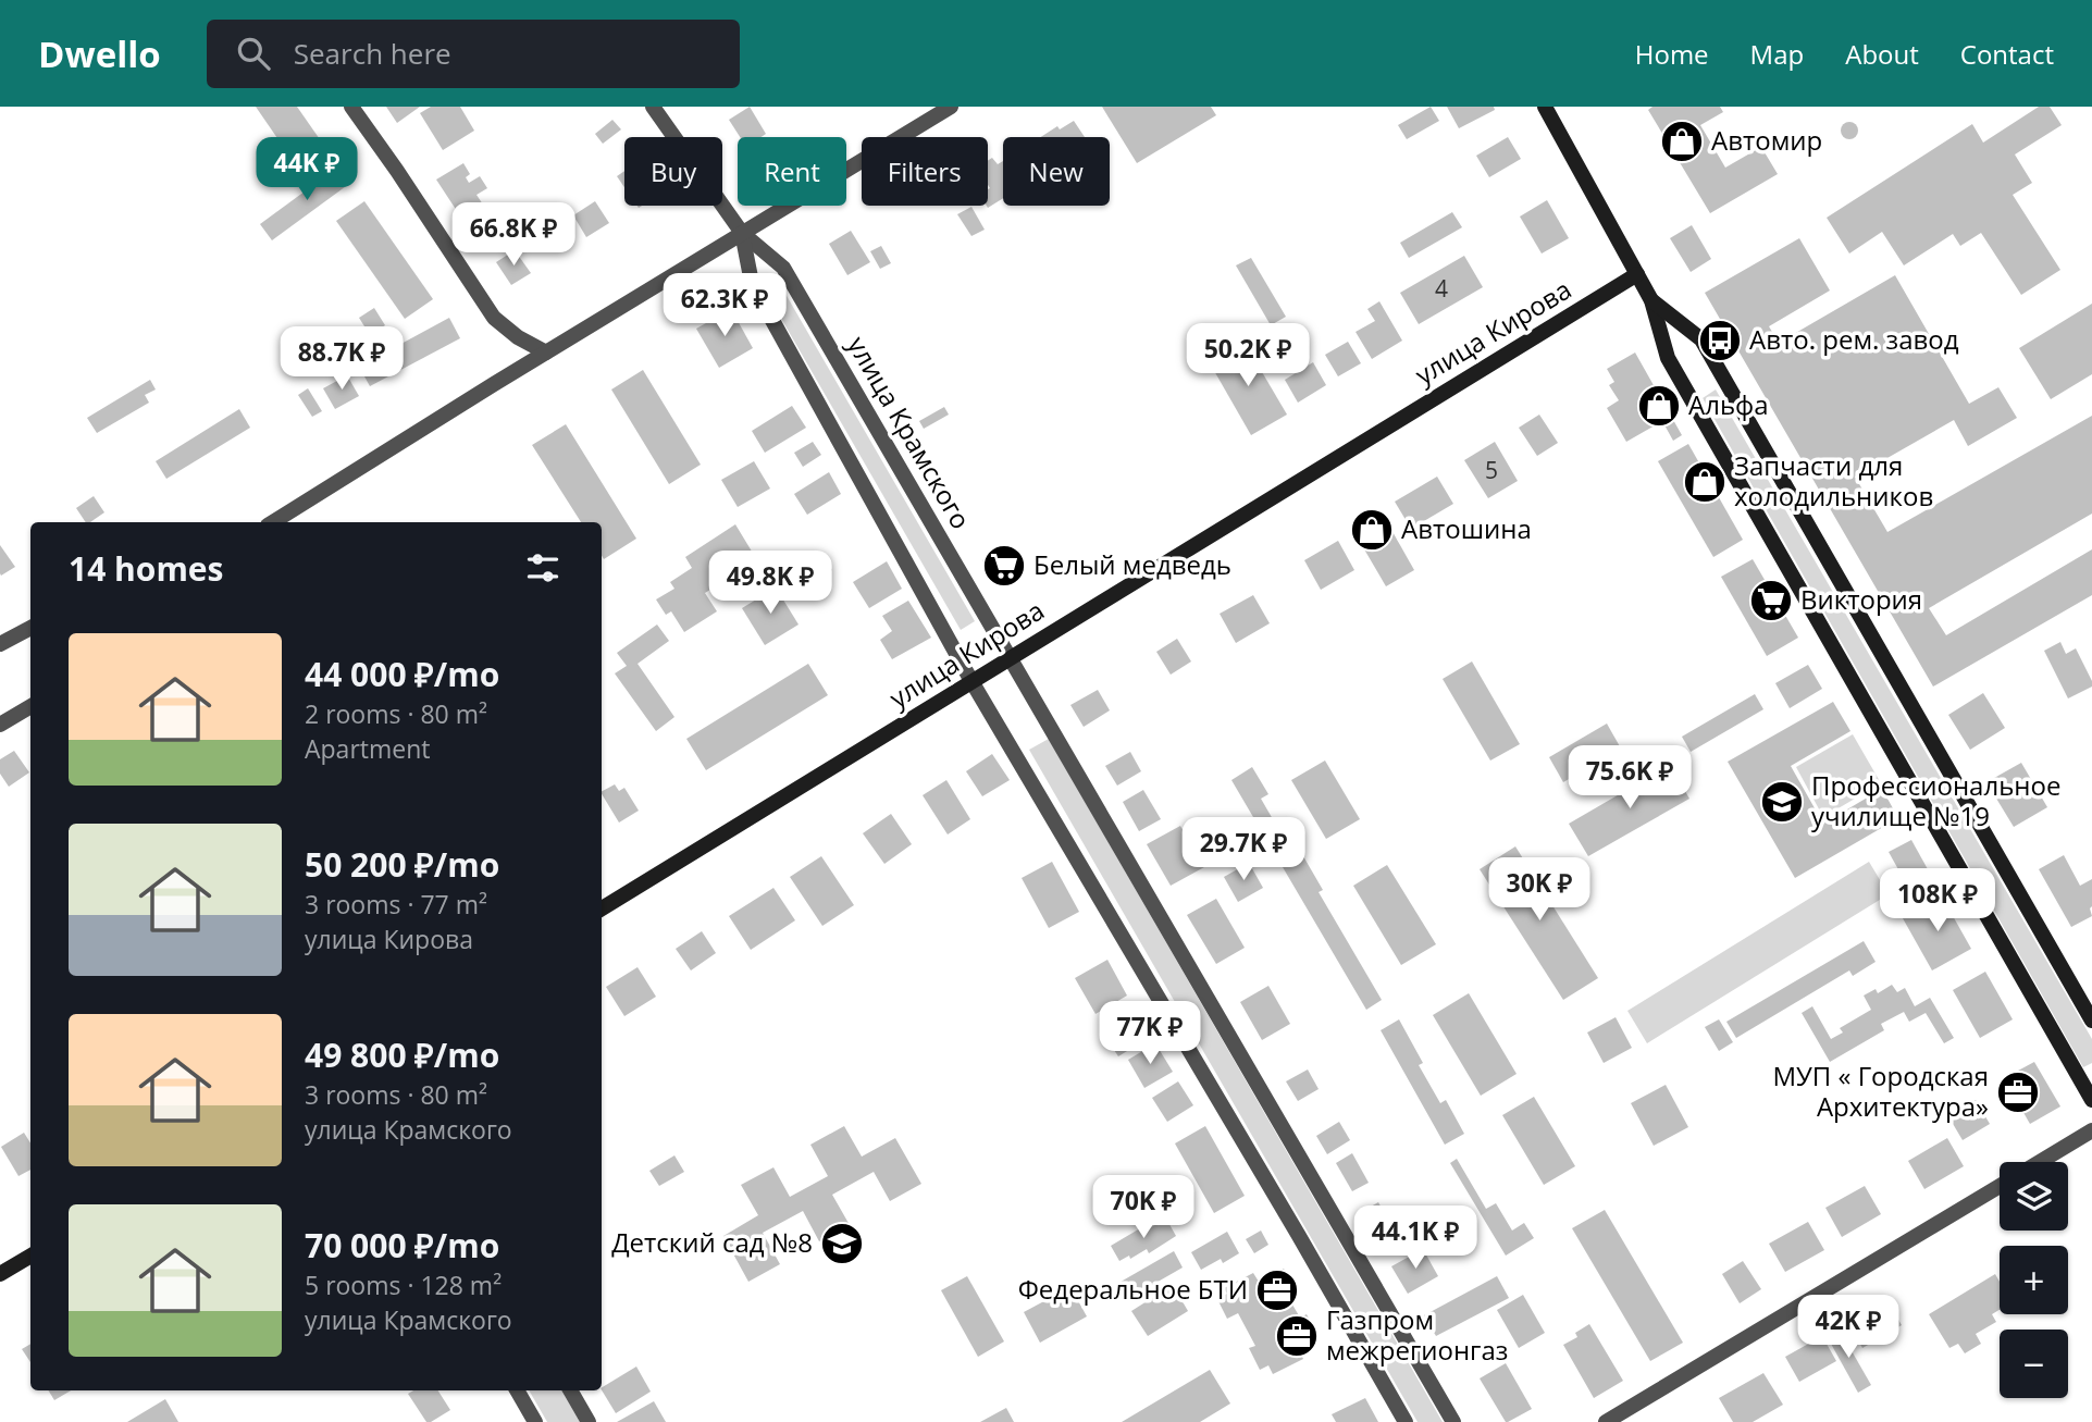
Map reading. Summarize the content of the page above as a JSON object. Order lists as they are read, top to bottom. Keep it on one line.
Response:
{"streets":{"main road":["улица Кирова"],"street":["улица Крамского"]},"crossings":[["улица Кирова","улица Крамского"]],"places":{"shop":["Автомир","Альфа","Запчасти для холодильников","Автошина"],"bus stop":["Авто. рем. завод"],"supermarket":["Белый медведь","Виктория"],"school or university":["Профессиональное училище №19","Детский сад №8"],"office":["МУП « Городская Архитектура»","Федеральное БТИ","Газпром межрегионгаз"]},"house_numbers":["4","5"],"page":{"header":"Dwello","search":"Search here","nav":["Home","Map","About","Contact"],"price":["44K ₽","66.8K ₽","62.3K ₽","50.2K ₽","88.7K ₽","49.8K ₽","75.6K ₽","29.7K ₽","30K ₽","108K ₽","77K ₽","70K ₽","44.1K ₽","42K ₽"],"chip":["Buy","Rent","Filters","New"],"heading":"14 homes","list":[{"name":"44 000 ₽/mo","note":"2 rooms · 80 m² · Apartment"},{"name":"50 200 ₽/mo","note":"3 rooms · 77 m² · улица Кирова"},{"name":"49 800 ₽/mo","note":"3 rooms · 80 m² · улица Крамского"},{"name":"70 000 ₽/mo","note":"5 rooms · 128 m² · улица Крамского"}],"map_buttons":["+","−"]}}
